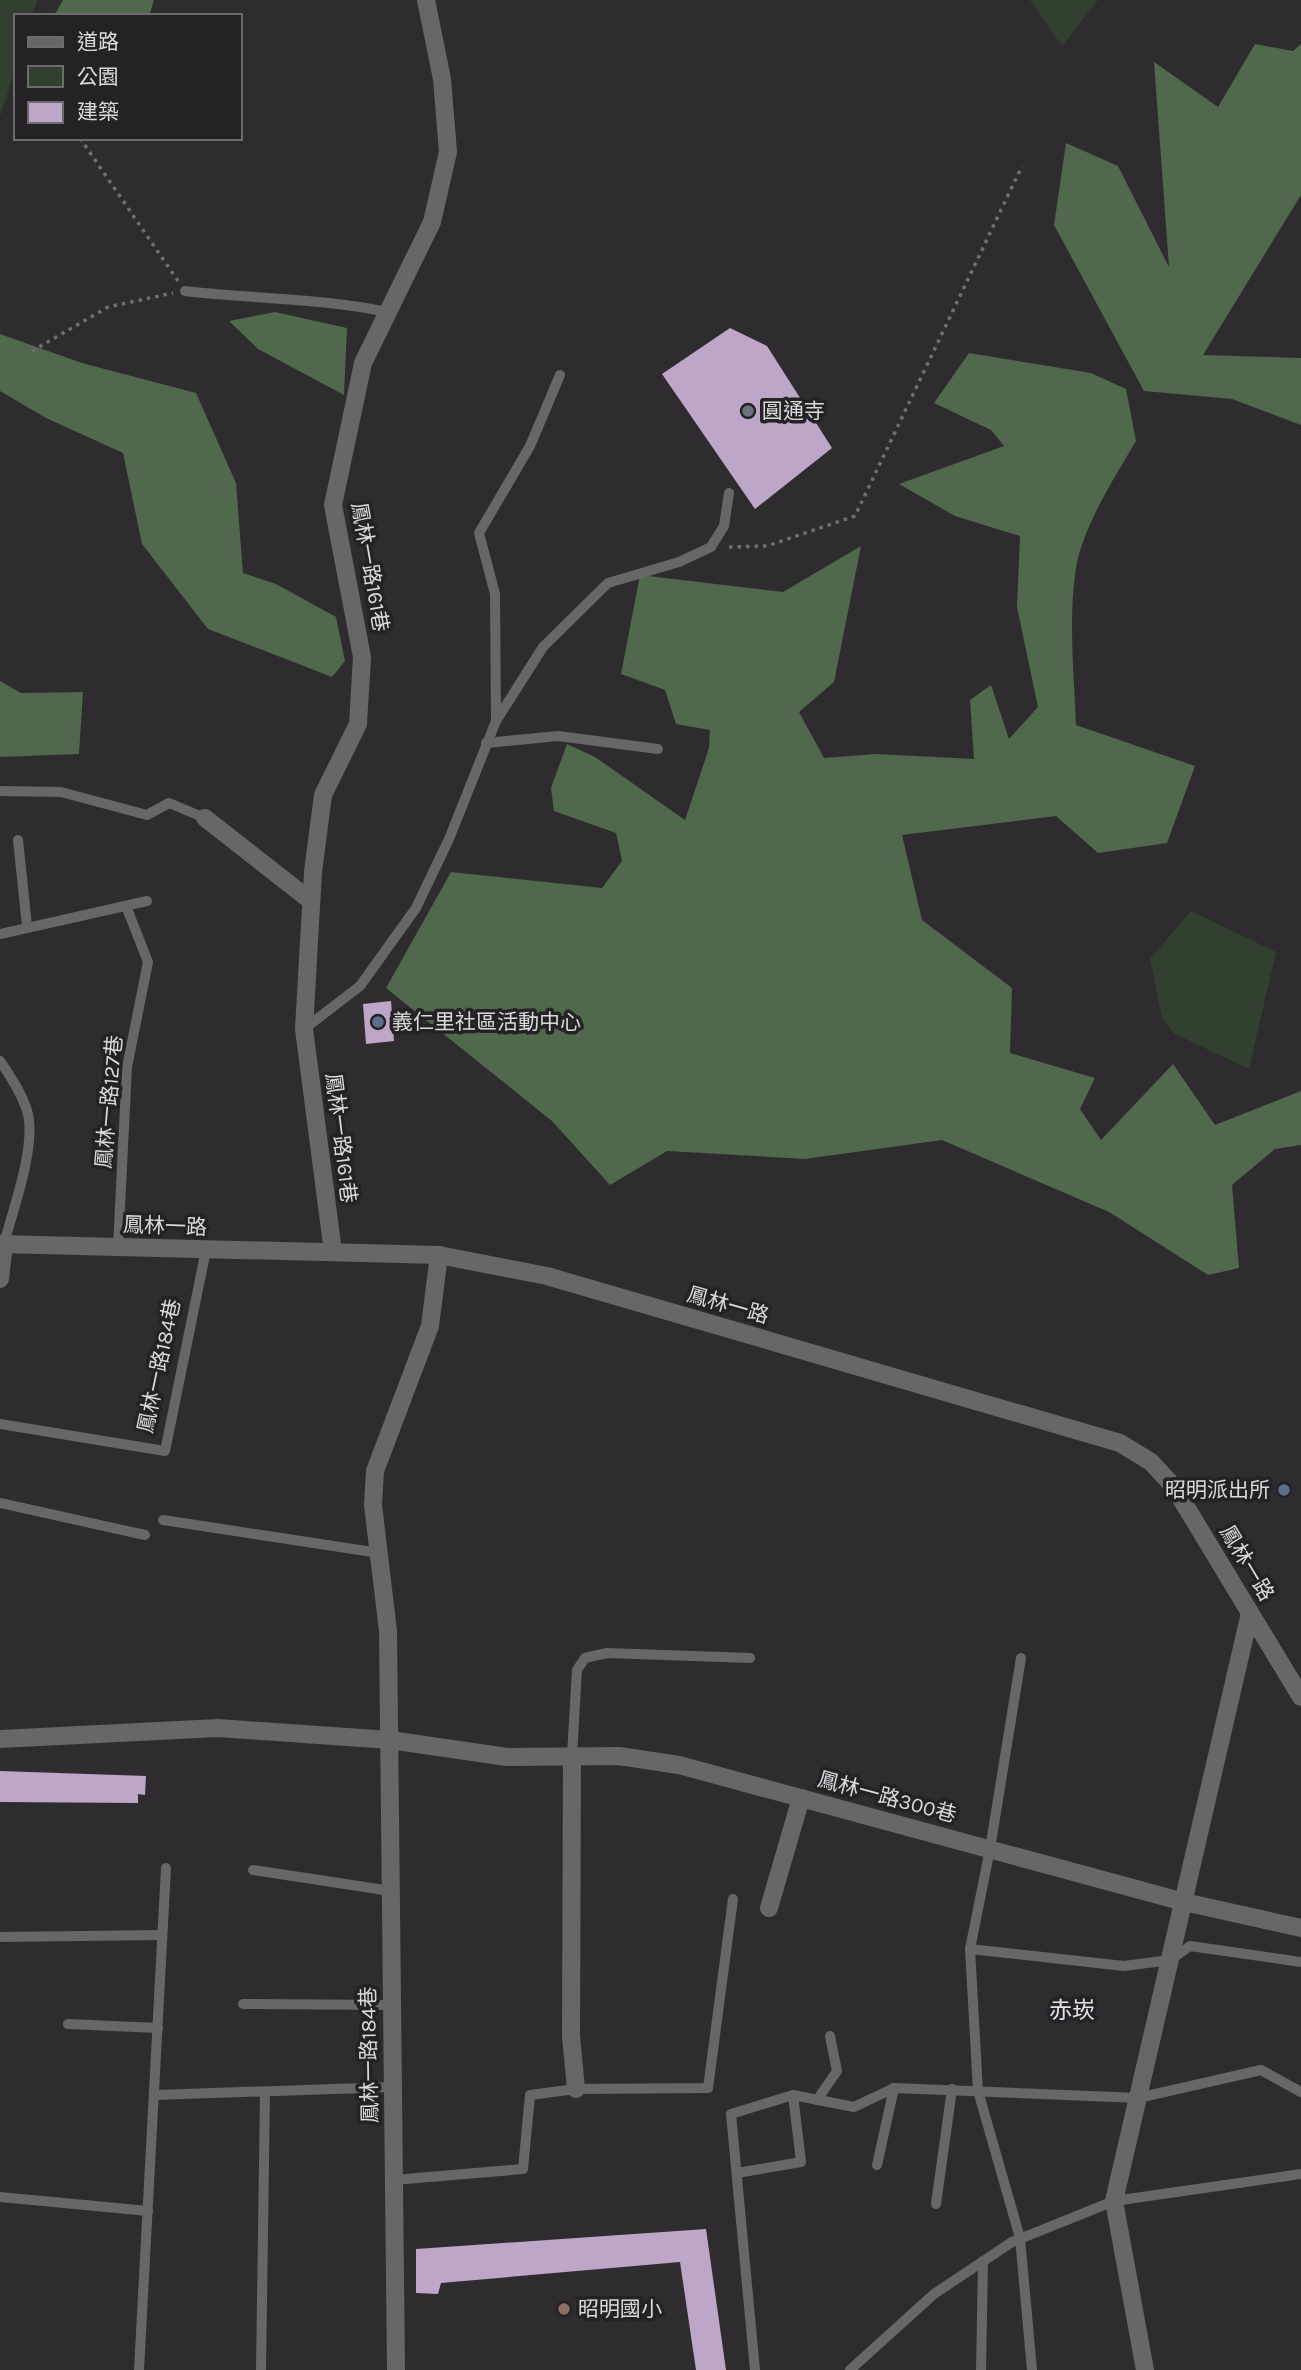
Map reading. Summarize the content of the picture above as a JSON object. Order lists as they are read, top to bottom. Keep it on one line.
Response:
{"streets":{"street":["鳳林一路161巷","鳳林一路","鳳林一路184巷","鳳林一路300巷"],"lane":["鳳林一路127巷"]},"crossings":[["鳳林一路161巷","鳳林一路"],["鳳林一路127巷","鳳林一路"],["鳳林一路","鳳林一路184巷"]],"districts":["赤崁"],"places":["圓通寺","義仁里社區活動中心","昭明派出所","昭明國小"],"legend":["道路","公園","建築"]}
